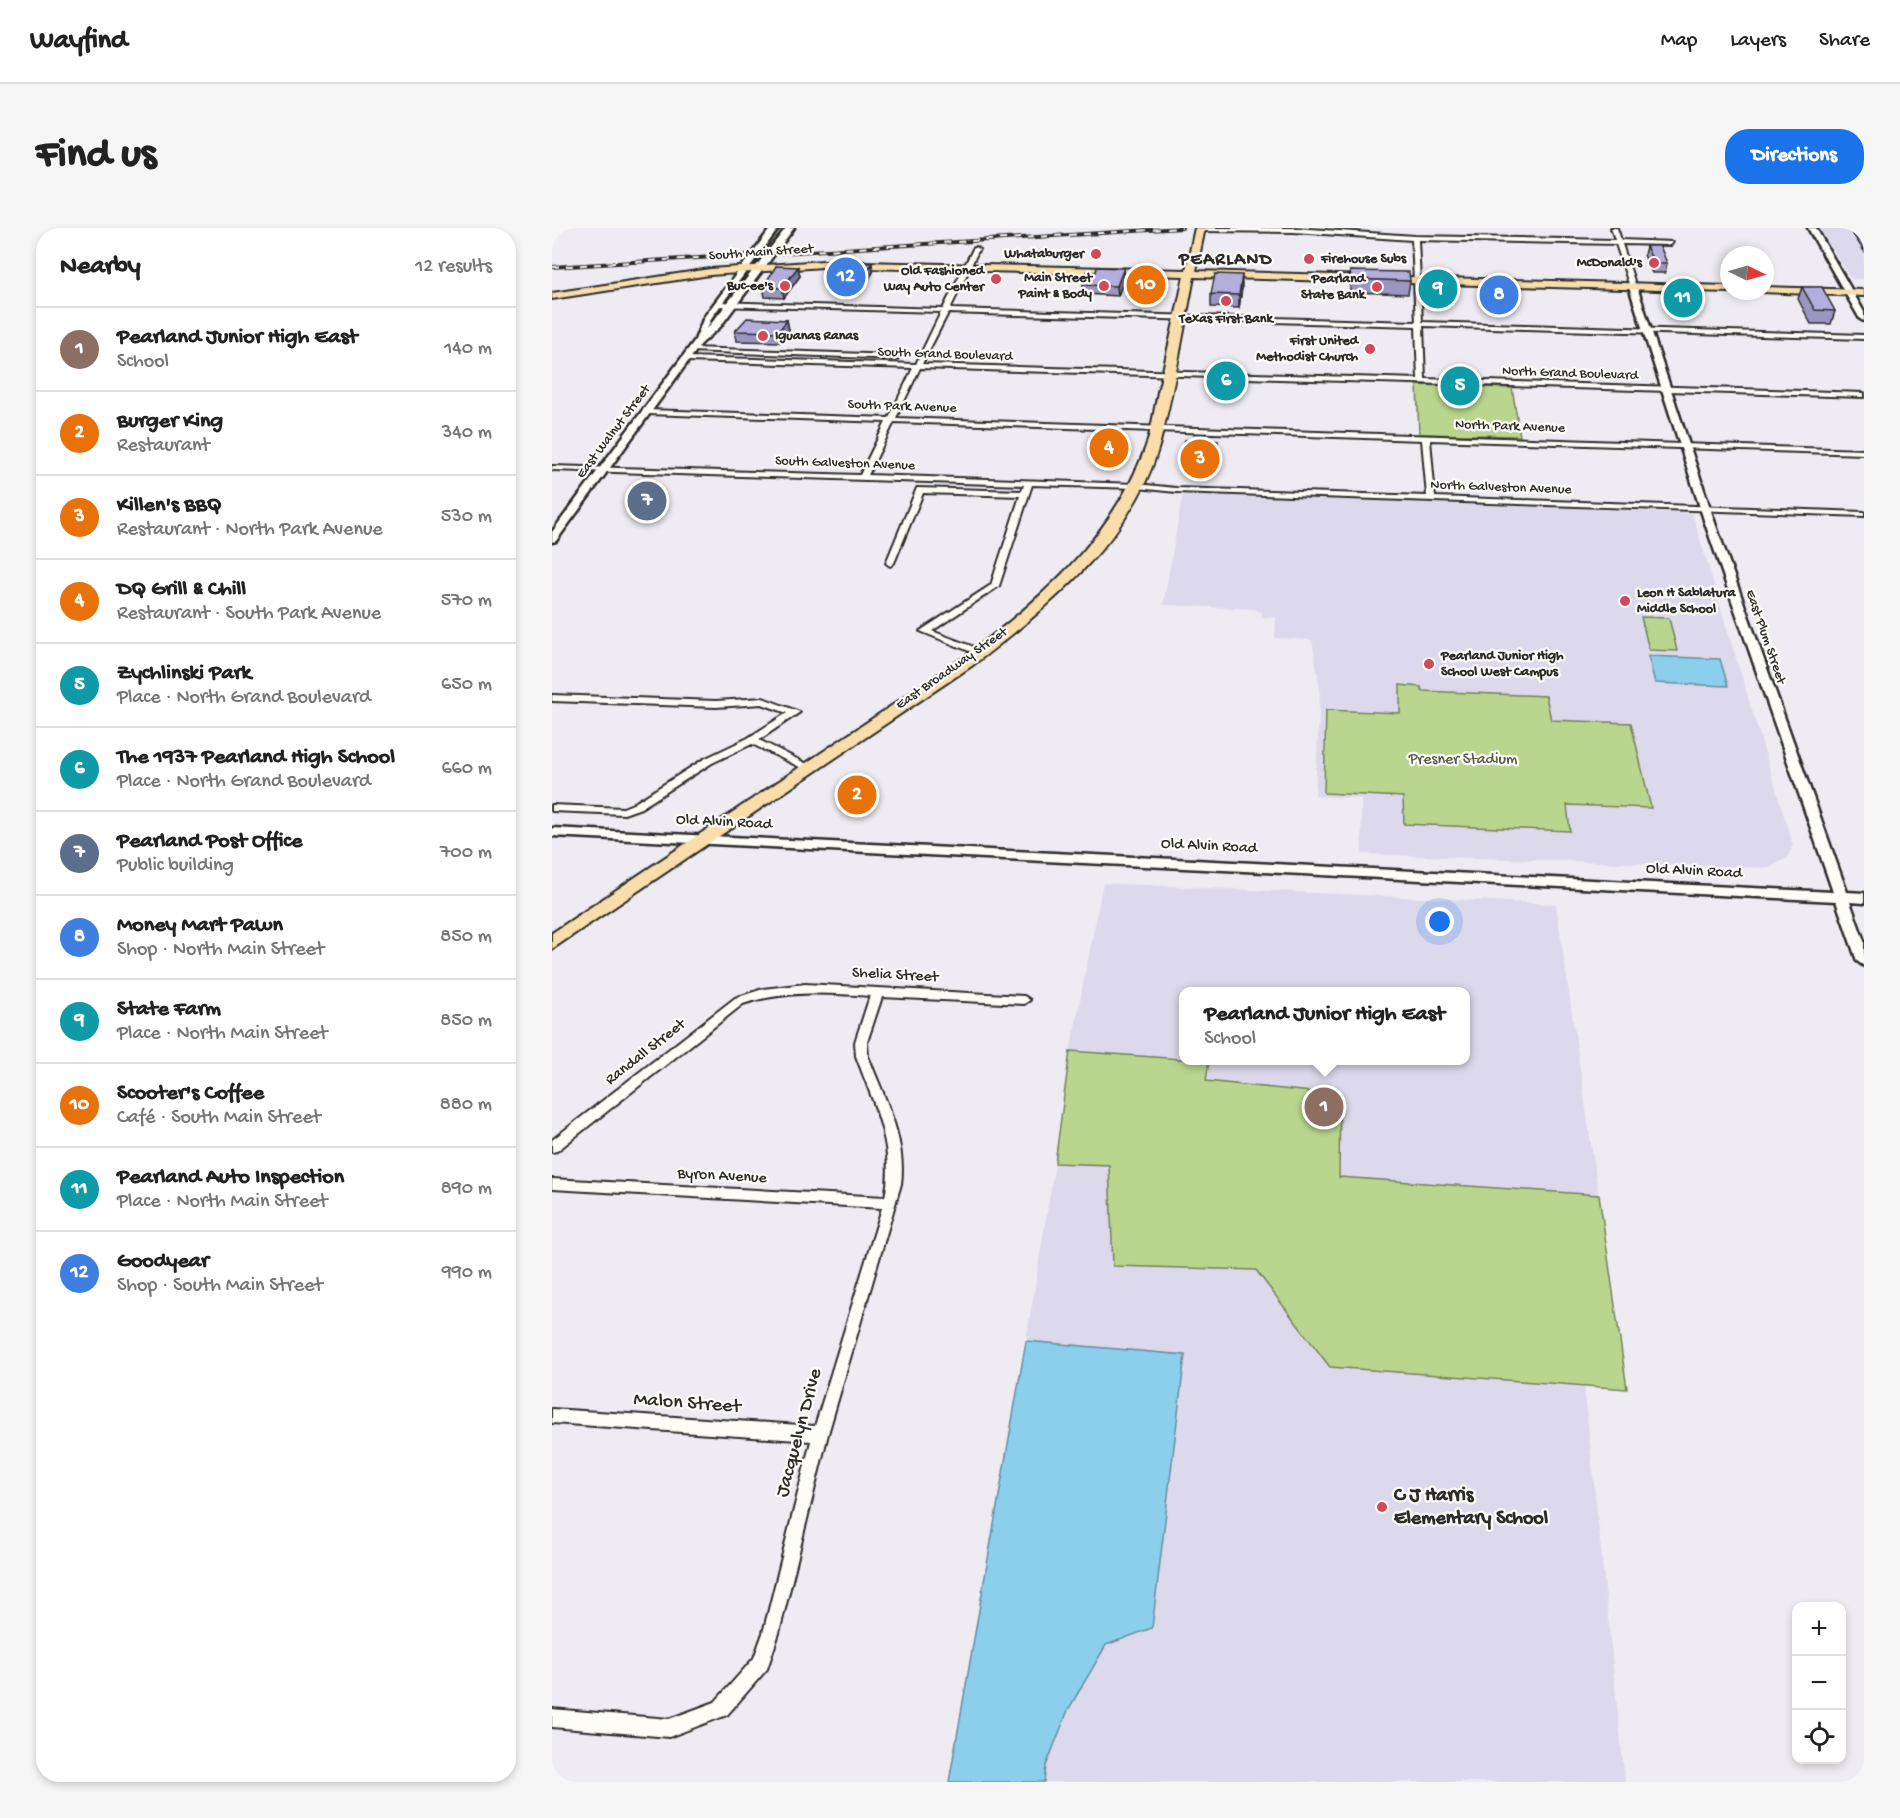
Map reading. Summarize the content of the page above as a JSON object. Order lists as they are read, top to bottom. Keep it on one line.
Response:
{"streets":{"main road":["South Main Street","East Broadway Street"],"street":["South Grand Boulevard","North Grand Boulevard","South Park Avenue","North Park Avenue","East Walnut Street","South Galveston Avenue","North Galveston Avenue","East Plum Street","Old Alvin Road","Shelia Street","Randall Street","Byron Avenue","Malon Street","Jacquelyn Drive"]},"crossings":[["South Main Street","East Walnut Street"],["South Main Street","East Plum Street"],["South Main Street","East Broadway Street"],["South Grand Boulevard","North Grand Boulevard"],["South Grand Boulevard","East Walnut Street"],["South Grand Boulevard","East Broadway Street"],["North Grand Boulevard","East Plum Street"],["North Grand Boulevard","East Broadway Street"],["South Park Avenue","North Park Avenue"],["South Park Avenue","East Walnut Street"],["South Park Avenue","East Broadway Street"],["North Park Avenue","East Plum Street"],["North Park Avenue","East Broadway Street"],["East Walnut Street","South Galveston Avenue"],["South Galveston Avenue","North Galveston Avenue"],["South Galveston Avenue","East Broadway Street"],["North Galveston Avenue","East Plum Street"],["North Galveston Avenue","East Broadway Street"],["East Plum Street","Old Alvin Road"],["East Broadway Street","Old Alvin Road"],["Shelia Street","Randall Street"],["Shelia Street","Jacquelyn Drive"],["Byron Avenue","Jacquelyn Drive"],["Malon Street","Jacquelyn Drive"]],"districts":["PEARLAND"],"parks":["Presner Stadium"],"places":["Whataburger","Firehouse Subs","McDonald's","Old Fashioned Way Auto Center","Buc-ee's","Main Street Paint & Body","Pearland State Bank","Texas First Bank","Iguanas Ranas","First United Methodist Church","Leon H Sablatura Middle School","Pearland Junior High School West Campus","C J Harris Elementary School"],"north":"right","page":{"header":"Wayfind","nav":["Map","Layers","Share"],"buttons":"Directions","title":"Find us","heading":["Nearby","12 results"],"pins":["12","10","9","8","11","6","5","4","3","7","2","1"],"list":[{"mark":"1","name":"Pearland Junior High East","note":"School","value":"140 m"},{"mark":"2","name":"Burger King","note":"Restaurant","value":"340 m"},{"mark":"3","name":"Killen's BBQ","note":"Restaurant · North Park Avenue","value":"530 m"},{"mark":"4","name":"DQ Grill & Chill","note":"Restaurant · South Park Avenue","value":"570 m"},{"mark":"5","name":"Zychlinski Park","note":"Place · North Grand Boulevard","value":"650 m"},{"mark":"6","name":"The 1937 Pearland High School","note":"Place · North Grand Boulevard","value":"660 m"},{"mark":"7","name":"Pearland Post Office","note":"Public building","value":"700 m"},{"mark":"8","name":"Money Mart Pawn","note":"Shop · North Main Street","value":"850 m"},{"mark":"9","name":"State Farm","note":"Place · North Main Street","value":"850 m"},{"mark":"10","name":"Scooter's Coffee","note":"Café · South Main Street","value":"880 m"},{"mark":"11","name":"Pearland Auto Inspection","note":"Place · North Main Street","value":"890 m"},{"mark":"12","name":"Goodyear","note":"Shop · South Main Street","value":"990 m"}],"popup":["Pearland Junior High East","School"],"map_buttons":["+","−"]}}
